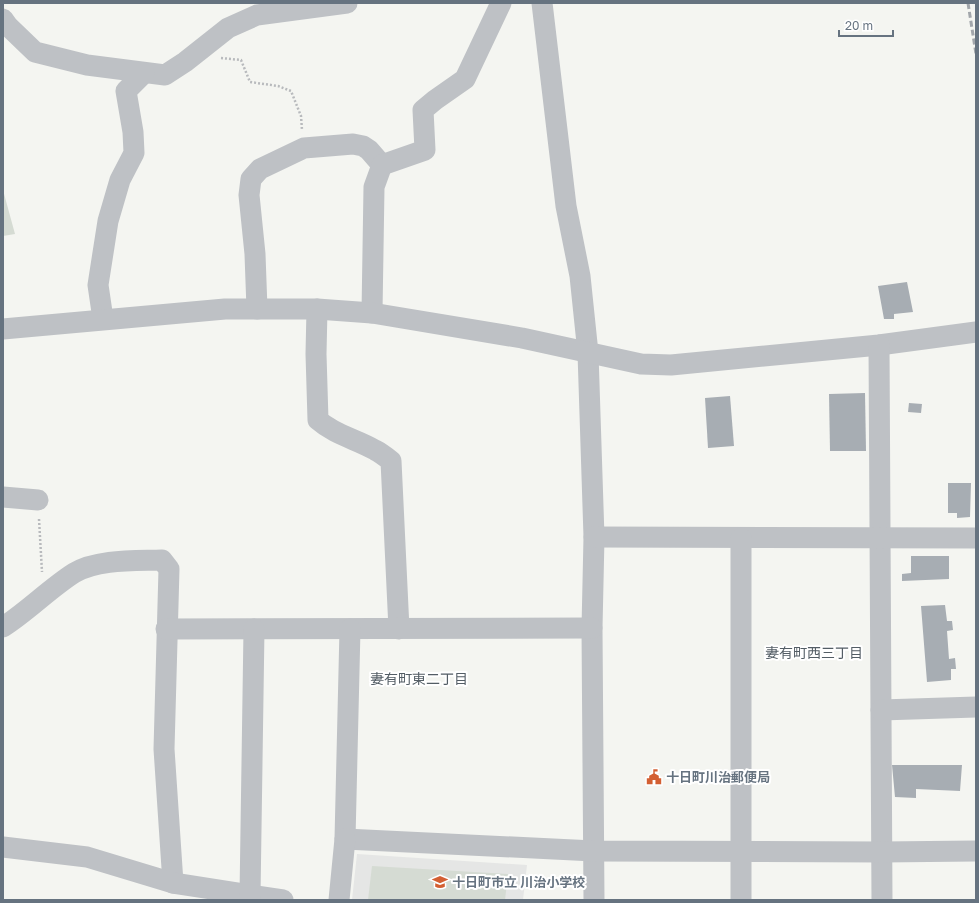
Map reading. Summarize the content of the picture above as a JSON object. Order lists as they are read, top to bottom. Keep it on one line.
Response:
{"districts":["妻有町西三丁目","妻有町東二丁目"],"places":{"public building":["十日町川治郵便局"],"school or university":["十日町市立 川治小学校"]},"scale_bar":"20 m"}
